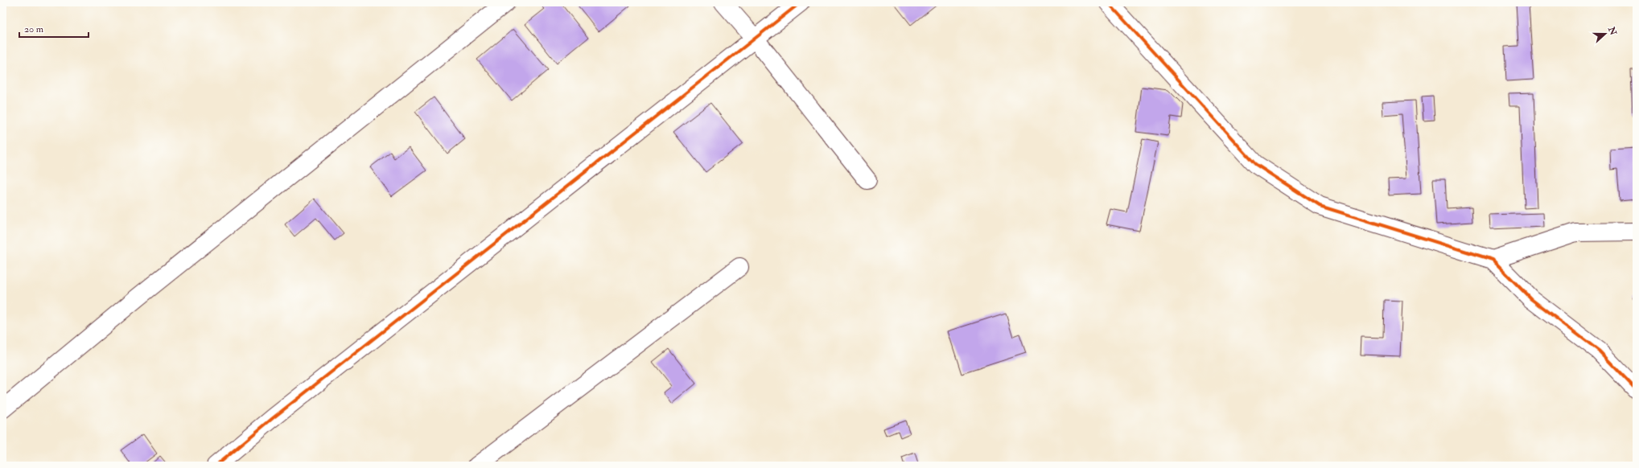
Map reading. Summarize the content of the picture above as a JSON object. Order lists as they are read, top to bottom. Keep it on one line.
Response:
{"scale_bar":"20 m","north":"right"}
